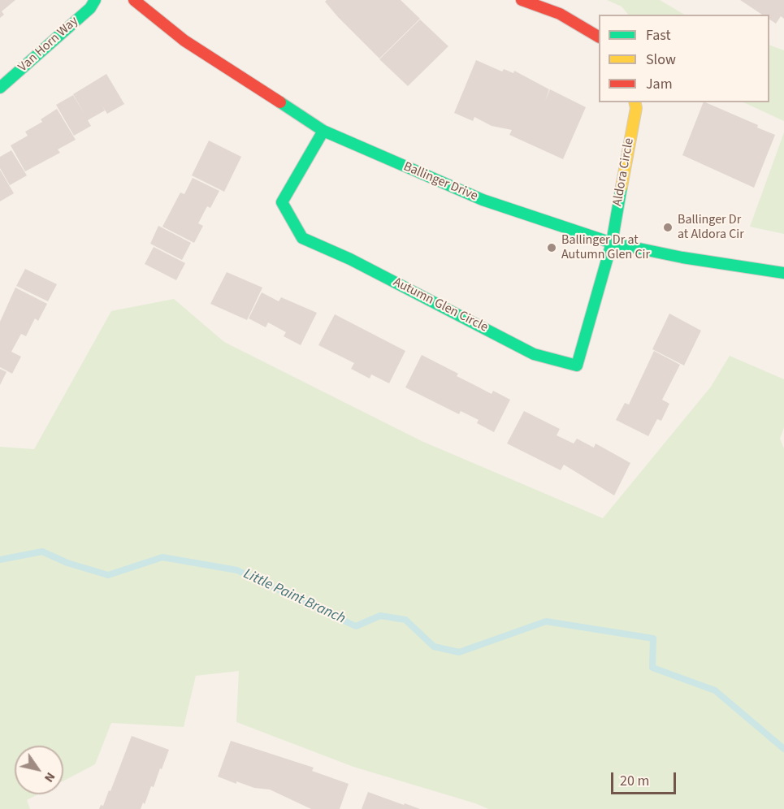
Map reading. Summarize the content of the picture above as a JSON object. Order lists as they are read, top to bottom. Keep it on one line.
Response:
{"streets":{"street":["Van Horn Way","Aldora Circle","Ballinger Drive","Autumn Glen Circle"]},"crossings":[["Aldora Circle","Ballinger Drive"],["Aldora Circle","Autumn Glen Circle"],["Ballinger Drive","Autumn Glen Circle"]],"water":["Little Paint Branch"],"places":["Ballinger Dr at Aldora Cir","Ballinger Dr at Autumn Glen Cir"],"legend":["Fast","Slow","Jam"],"scale_bar":"20 m","north":"bottom right"}
